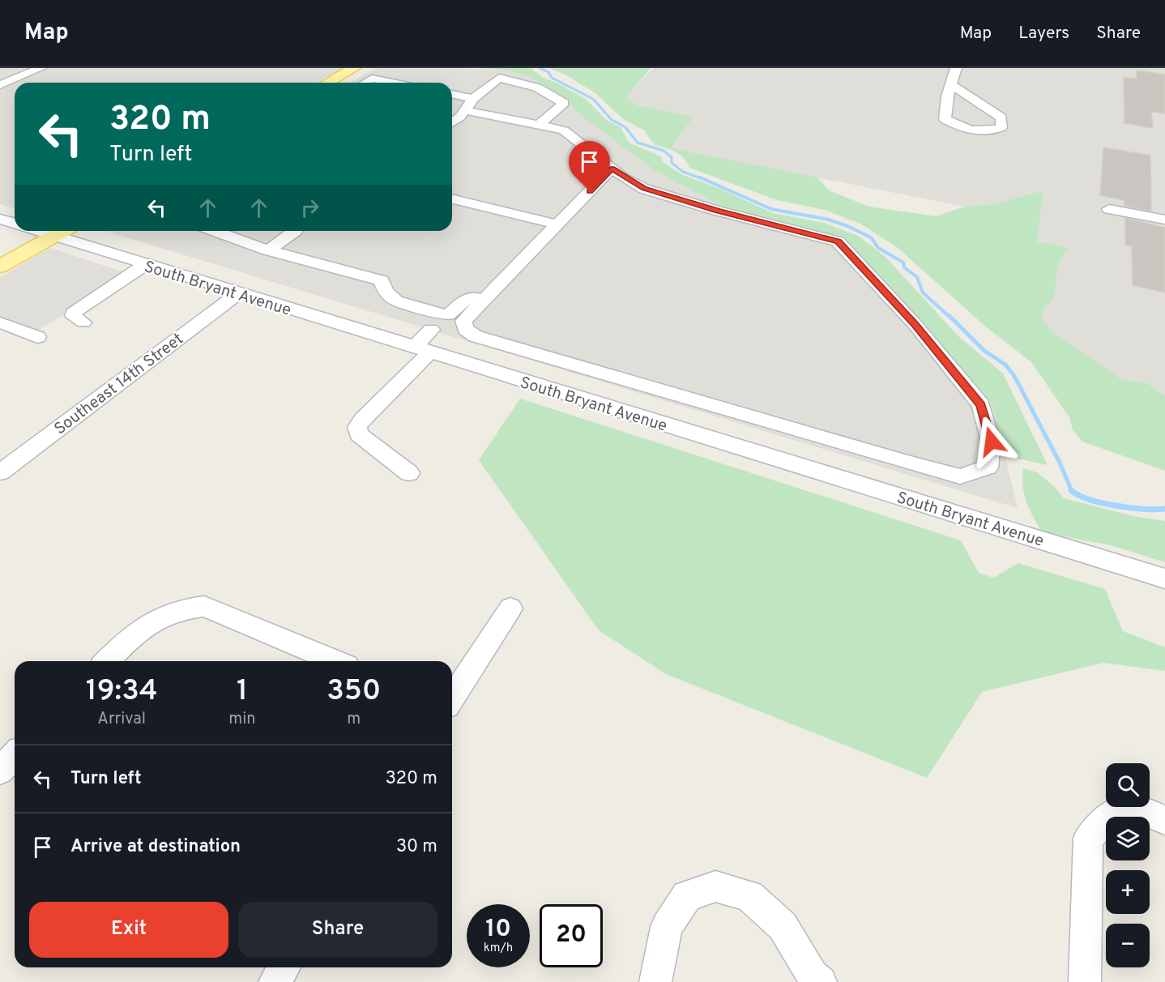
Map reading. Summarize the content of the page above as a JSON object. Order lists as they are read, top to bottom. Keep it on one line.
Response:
{"streets":{"street":["South Bryant Avenue","Southeast 14th Street"]},"crossings":[["South Bryant Avenue","Southeast 14th Street"]],"page":{"header":"Map","nav":["Map","Layers","Share"],"turn":["320 m","Turn left"],"eta":["19:34","Arrival","1","min","350","m"],"list":[{"name":"Turn left","value":"320 m"},{"name":"Arrive at destination","value":"30 m"}],"map_buttons":["+","−"],"buttons":["Exit","Share"],"speed":"10 km/h","limit":"20"}}
